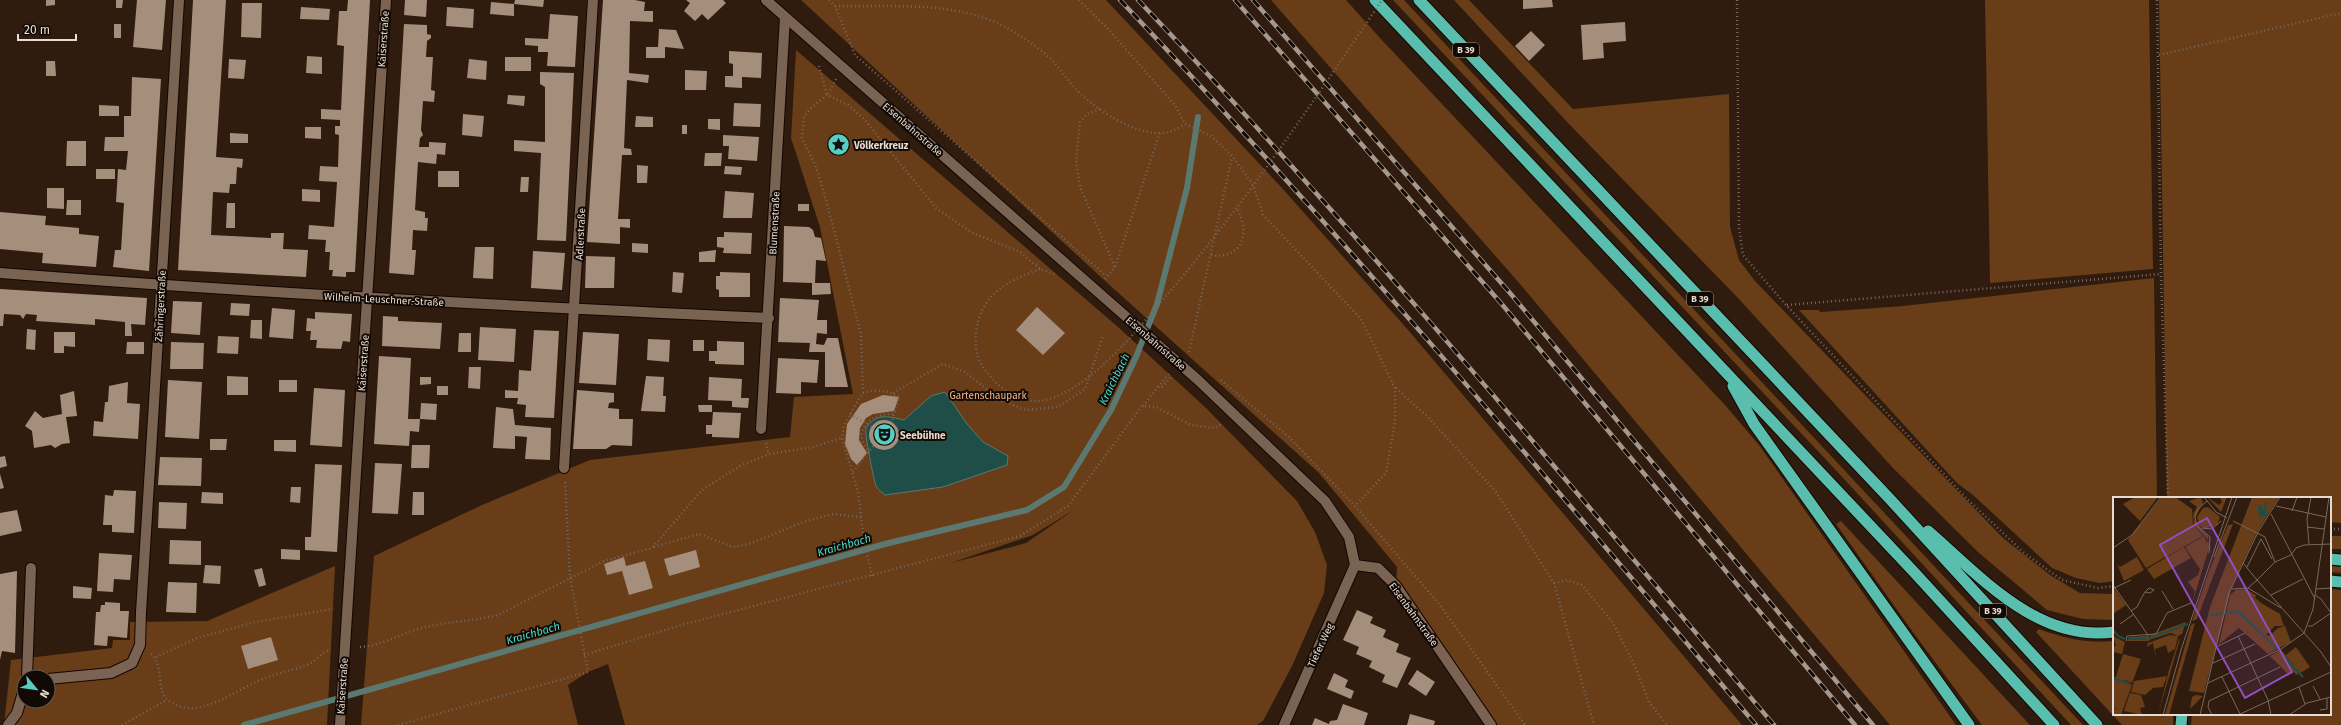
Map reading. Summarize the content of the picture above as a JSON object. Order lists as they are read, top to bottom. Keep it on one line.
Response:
{"streets":{"highway":["B 39"],"street":["Kaiserstraße","Eisenbahnstraße","Blumenstraße","Adlerstraße","Wilhelm-Leuschner-Straße","Zähringerstraße","Tiefer Weg"]},"crossings":[["Kaiserstraße","Wilhelm-Leuschner-Straße"],["Eisenbahnstraße","Blumenstraße"],["Eisenbahnstraße","Tiefer Weg"],["Blumenstraße","Wilhelm-Leuschner-Straße"],["Adlerstraße","Wilhelm-Leuschner-Straße"],["Wilhelm-Leuschner-Straße","Zähringerstraße"]],"water":["Kraichbach"],"parks":["Gartenschaupark"],"places":{"place":["Völkerkreuz"],"theatre":["Seebühne"]},"scale_bar":"20 m","north":"bottom right"}
